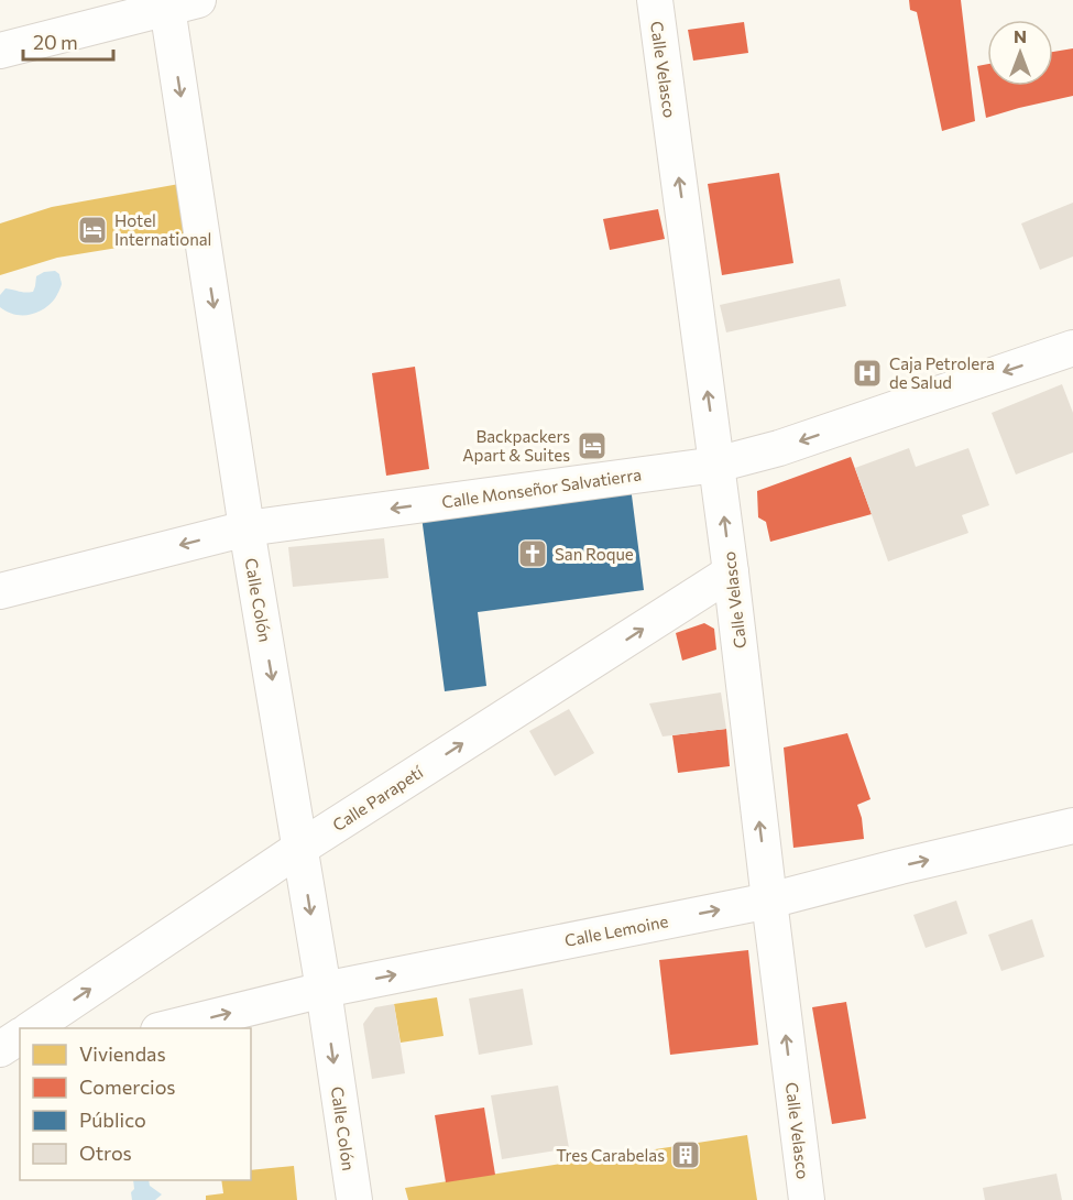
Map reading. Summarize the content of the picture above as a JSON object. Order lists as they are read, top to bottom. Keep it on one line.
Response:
{"streets":{"street":["Calle Velasco","Calle Monseñor Salvatierra","Calle Colón","Calle Parapetí","Calle Lemoine"]},"crossings":[["Calle Velasco","Calle Monseñor Salvatierra"],["Calle Velasco","Calle Parapetí"],["Calle Velasco","Calle Lemoine"],["Calle Monseñor Salvatierra","Calle Colón"],["Calle Colón","Calle Parapetí"],["Calle Colón","Calle Lemoine"]],"one_way":["Calle Velasco","Calle Monseñor Salvatierra","Calle Colón","Calle Parapetí","Calle Lemoine"],"places":{"hotel":["Hotel International","Backpackers Apart & Suites"],"hospital":["Caja Petrolera de Salud"],"church":["San Roque"],"building":["Tres Carabelas"]},"legend":["Viviendas","Comercios","Público","Otros"],"scale_bar":"20 m","north":"top"}
